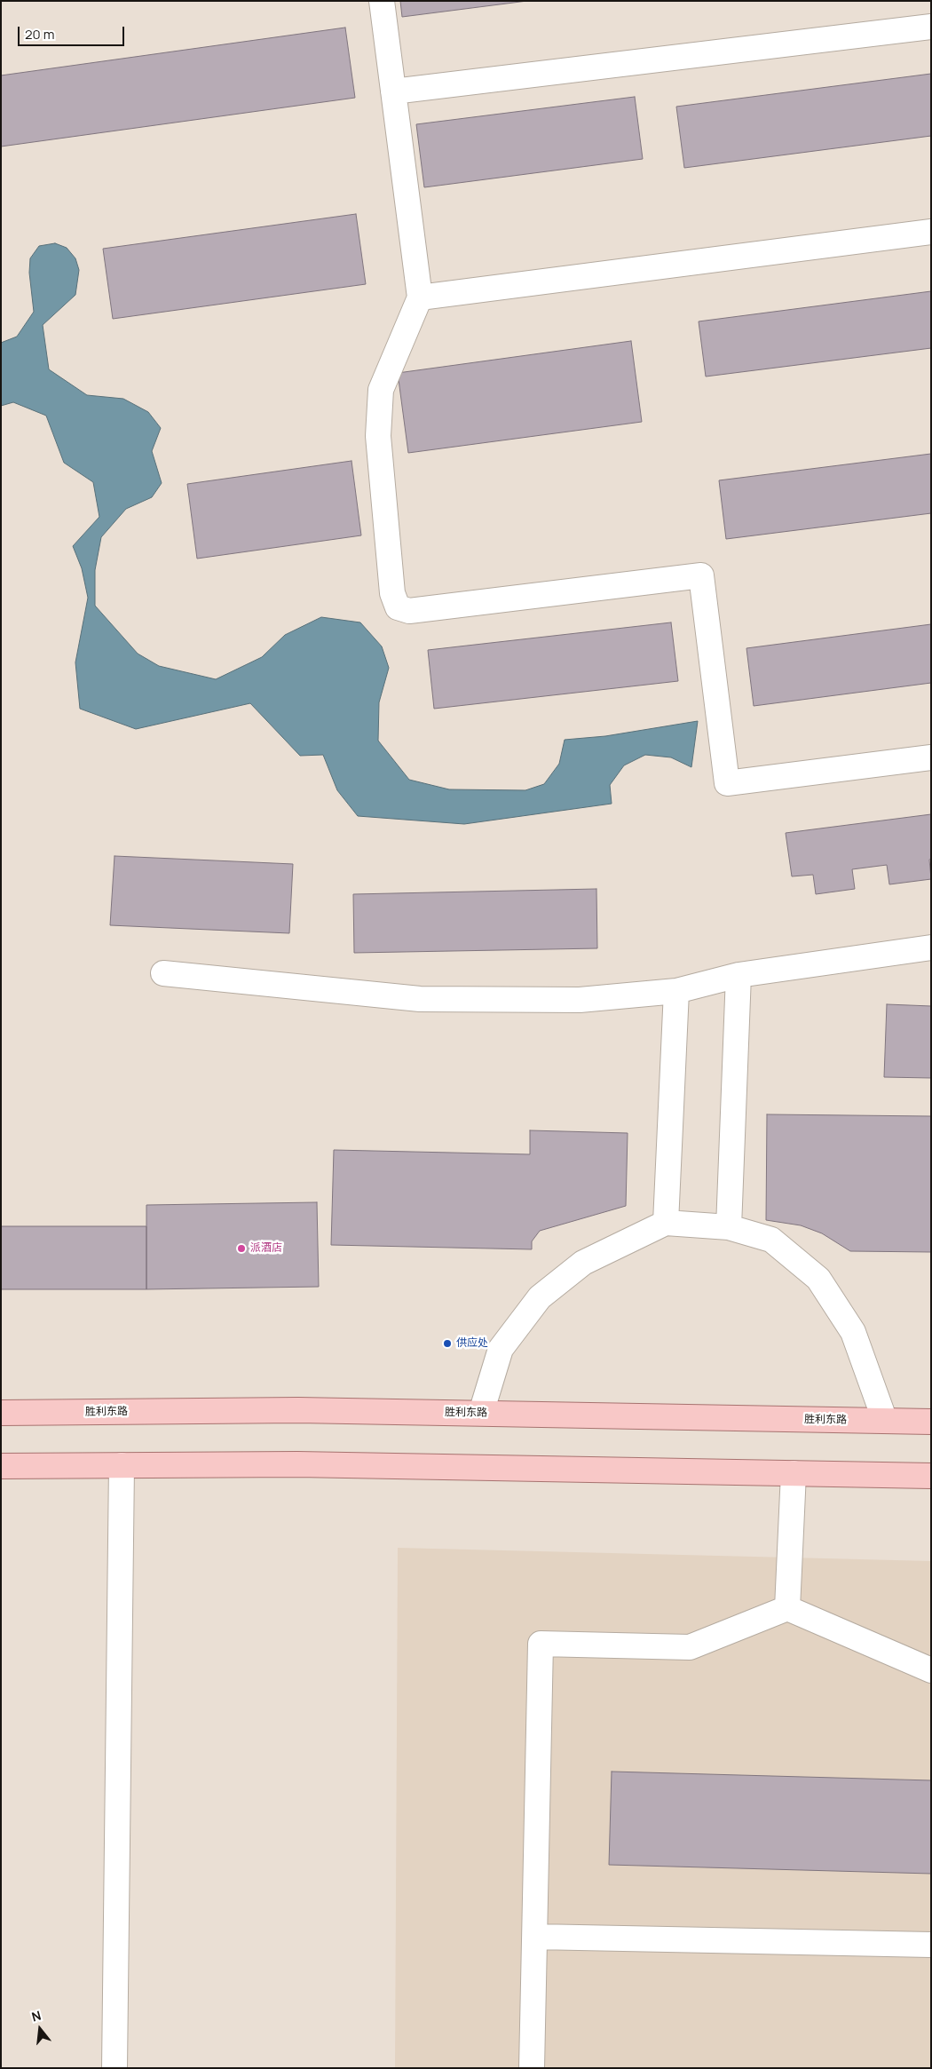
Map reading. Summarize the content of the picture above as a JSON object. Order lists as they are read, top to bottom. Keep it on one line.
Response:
{"streets":{"main road":["胜利东路"]},"places":["派酒店","供应处"],"scale_bar":"20 m","north":"top"}
